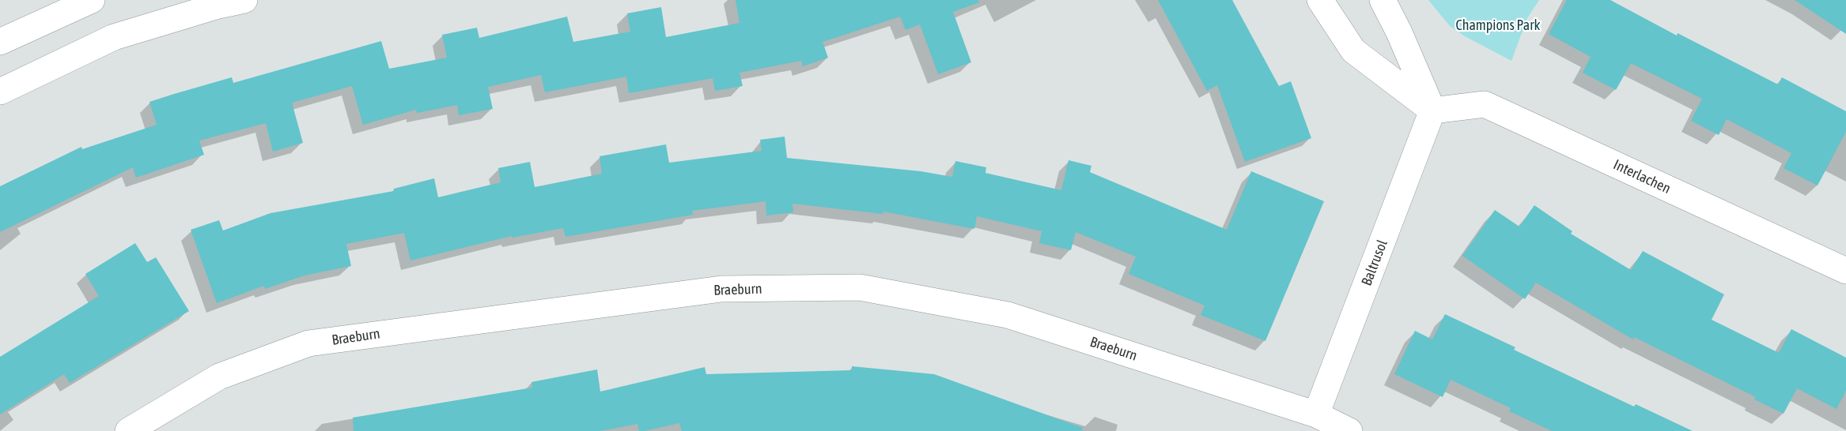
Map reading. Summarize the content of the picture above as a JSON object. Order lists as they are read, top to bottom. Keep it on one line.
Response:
{"streets":{"street":["Interlachen","Baltrusol","Braeburn"]},"crossings":[["Interlachen","Baltrusol"],["Baltrusol","Braeburn"]],"parks":["Champions Park"]}
